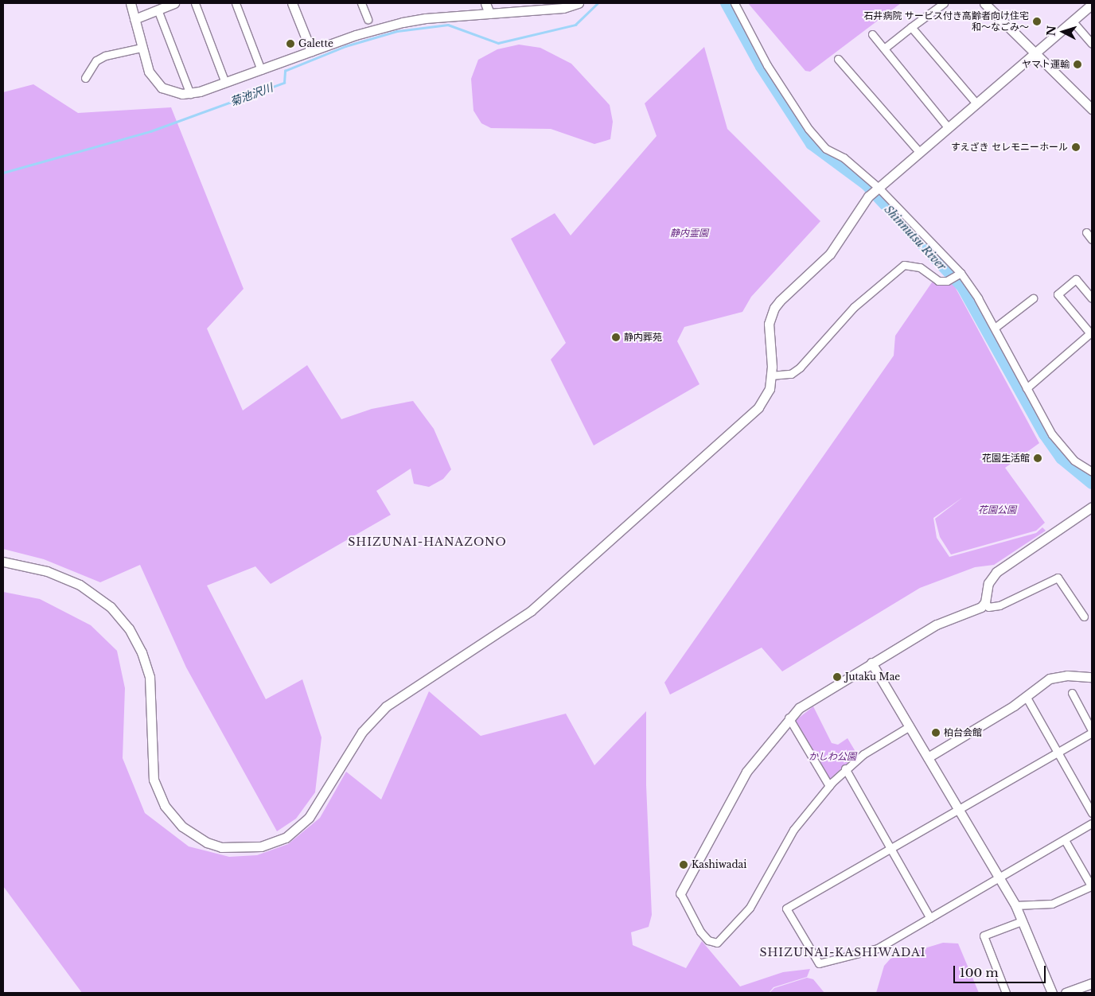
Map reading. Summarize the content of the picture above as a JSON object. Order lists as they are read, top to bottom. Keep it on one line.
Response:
{"districts":["SHIZUNAI-HANAZONO","SHIZUNAI-KASHIWADAI"],"water":["菊池沢川","Shinnutsu River"],"parks":["静内霊園","花園公園","かしわ公園"],"places":["石井病院 サービス付き高齢者向け住宅 和～なごみ～","Galette","ヤマト運輸","すえざき セレモニーホール","静内葬苑","花園生活館","Jutaku Mae","柏台会館","Kashiwadai"],"scale_bar":"100 m","north":"left"}
